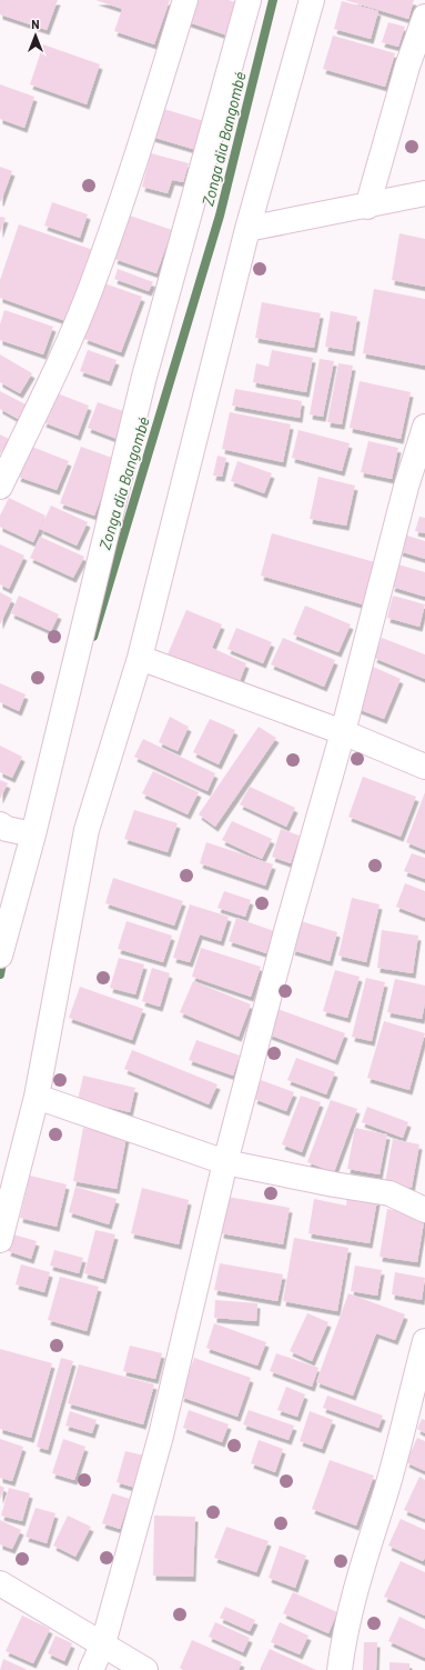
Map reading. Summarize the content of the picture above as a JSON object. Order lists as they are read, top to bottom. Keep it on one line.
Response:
{"water":["Zonga dia Bangombé"],"north":"top"}
